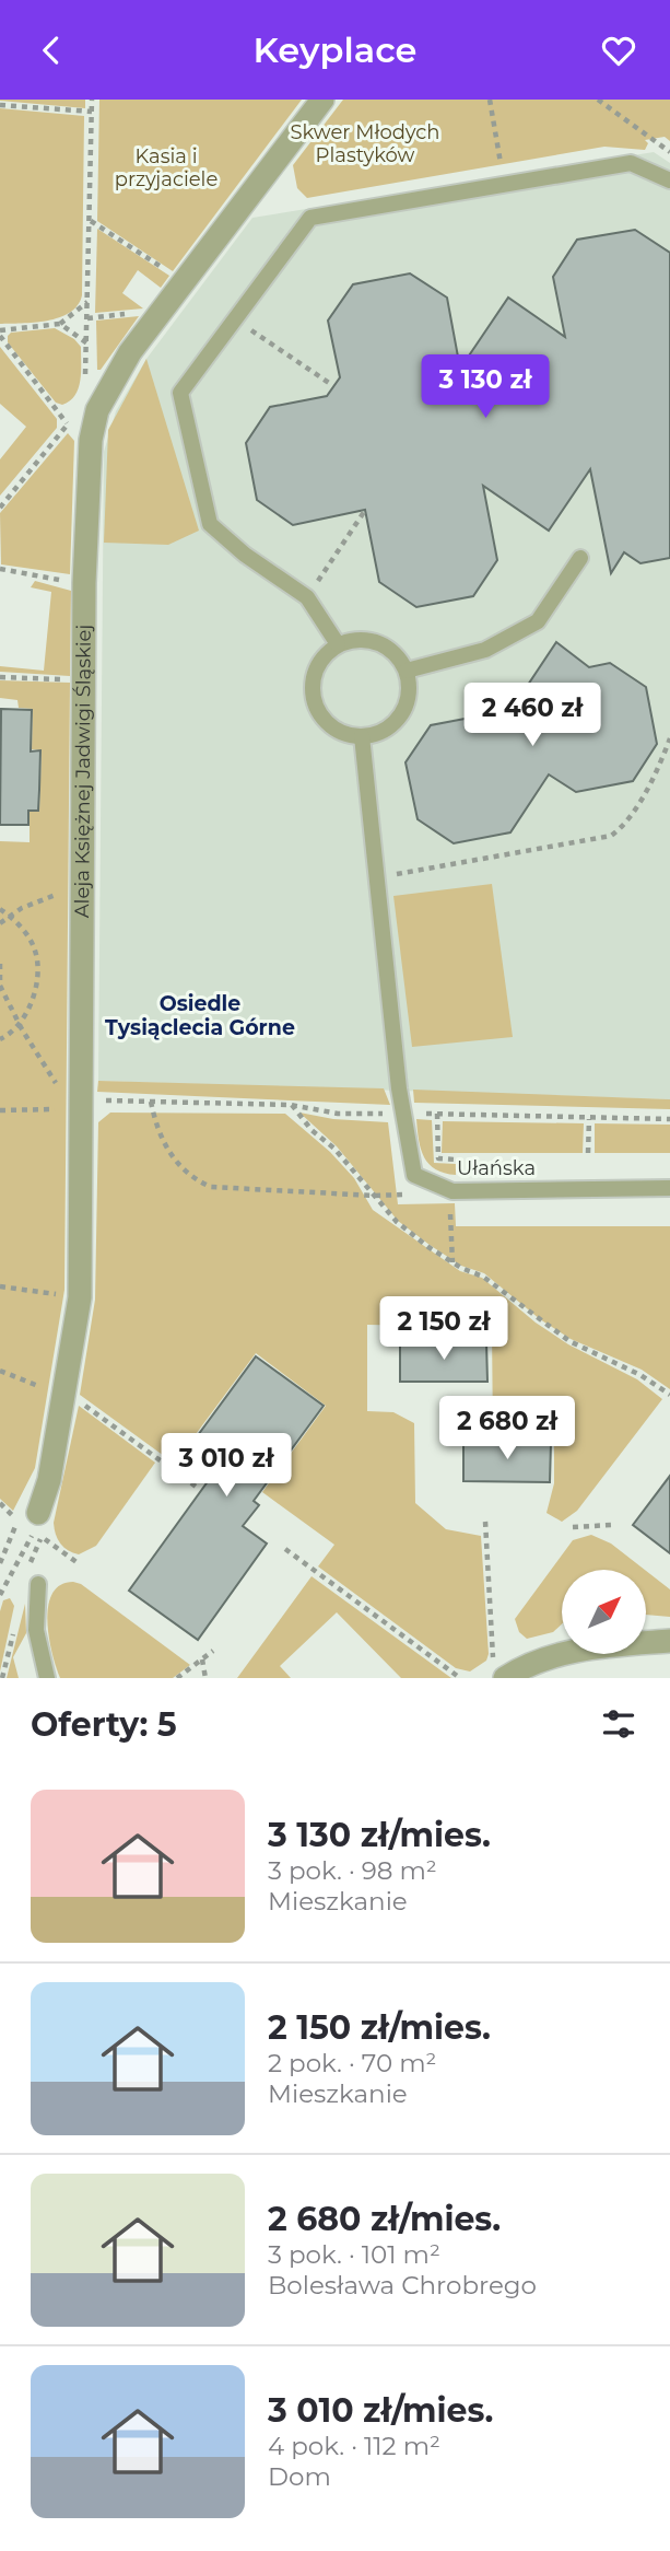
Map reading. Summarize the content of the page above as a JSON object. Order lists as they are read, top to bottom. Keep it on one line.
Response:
{"streets":{"street":["Aleja Księżnej Jadwigi Śląskiej"],"lane":["Ułańska"]},"districts":["Osiedle Tysiąclecia Górne"],"parks":["Skwer Młodych Plastyków","Kasia i przyjaciele"],"north":"top right","page":{"header":"Keyplace","price":["3 130 zł","2 460 zł","2 150 zł","2 680 zł","3 010 zł"],"heading":"Oferty: 5","list":[{"name":"3 130 zł/mies.","note":"3 pok. · 98 m² · Mieszkanie"},{"name":"2 150 zł/mies.","note":"2 pok. · 70 m² · Mieszkanie"},{"name":"2 680 zł/mies.","note":"3 pok. · 101 m² · Bolesława Chrobrego"},{"name":"3 010 zł/mies.","note":"4 pok. · 112 m² · Dom"}]}}
